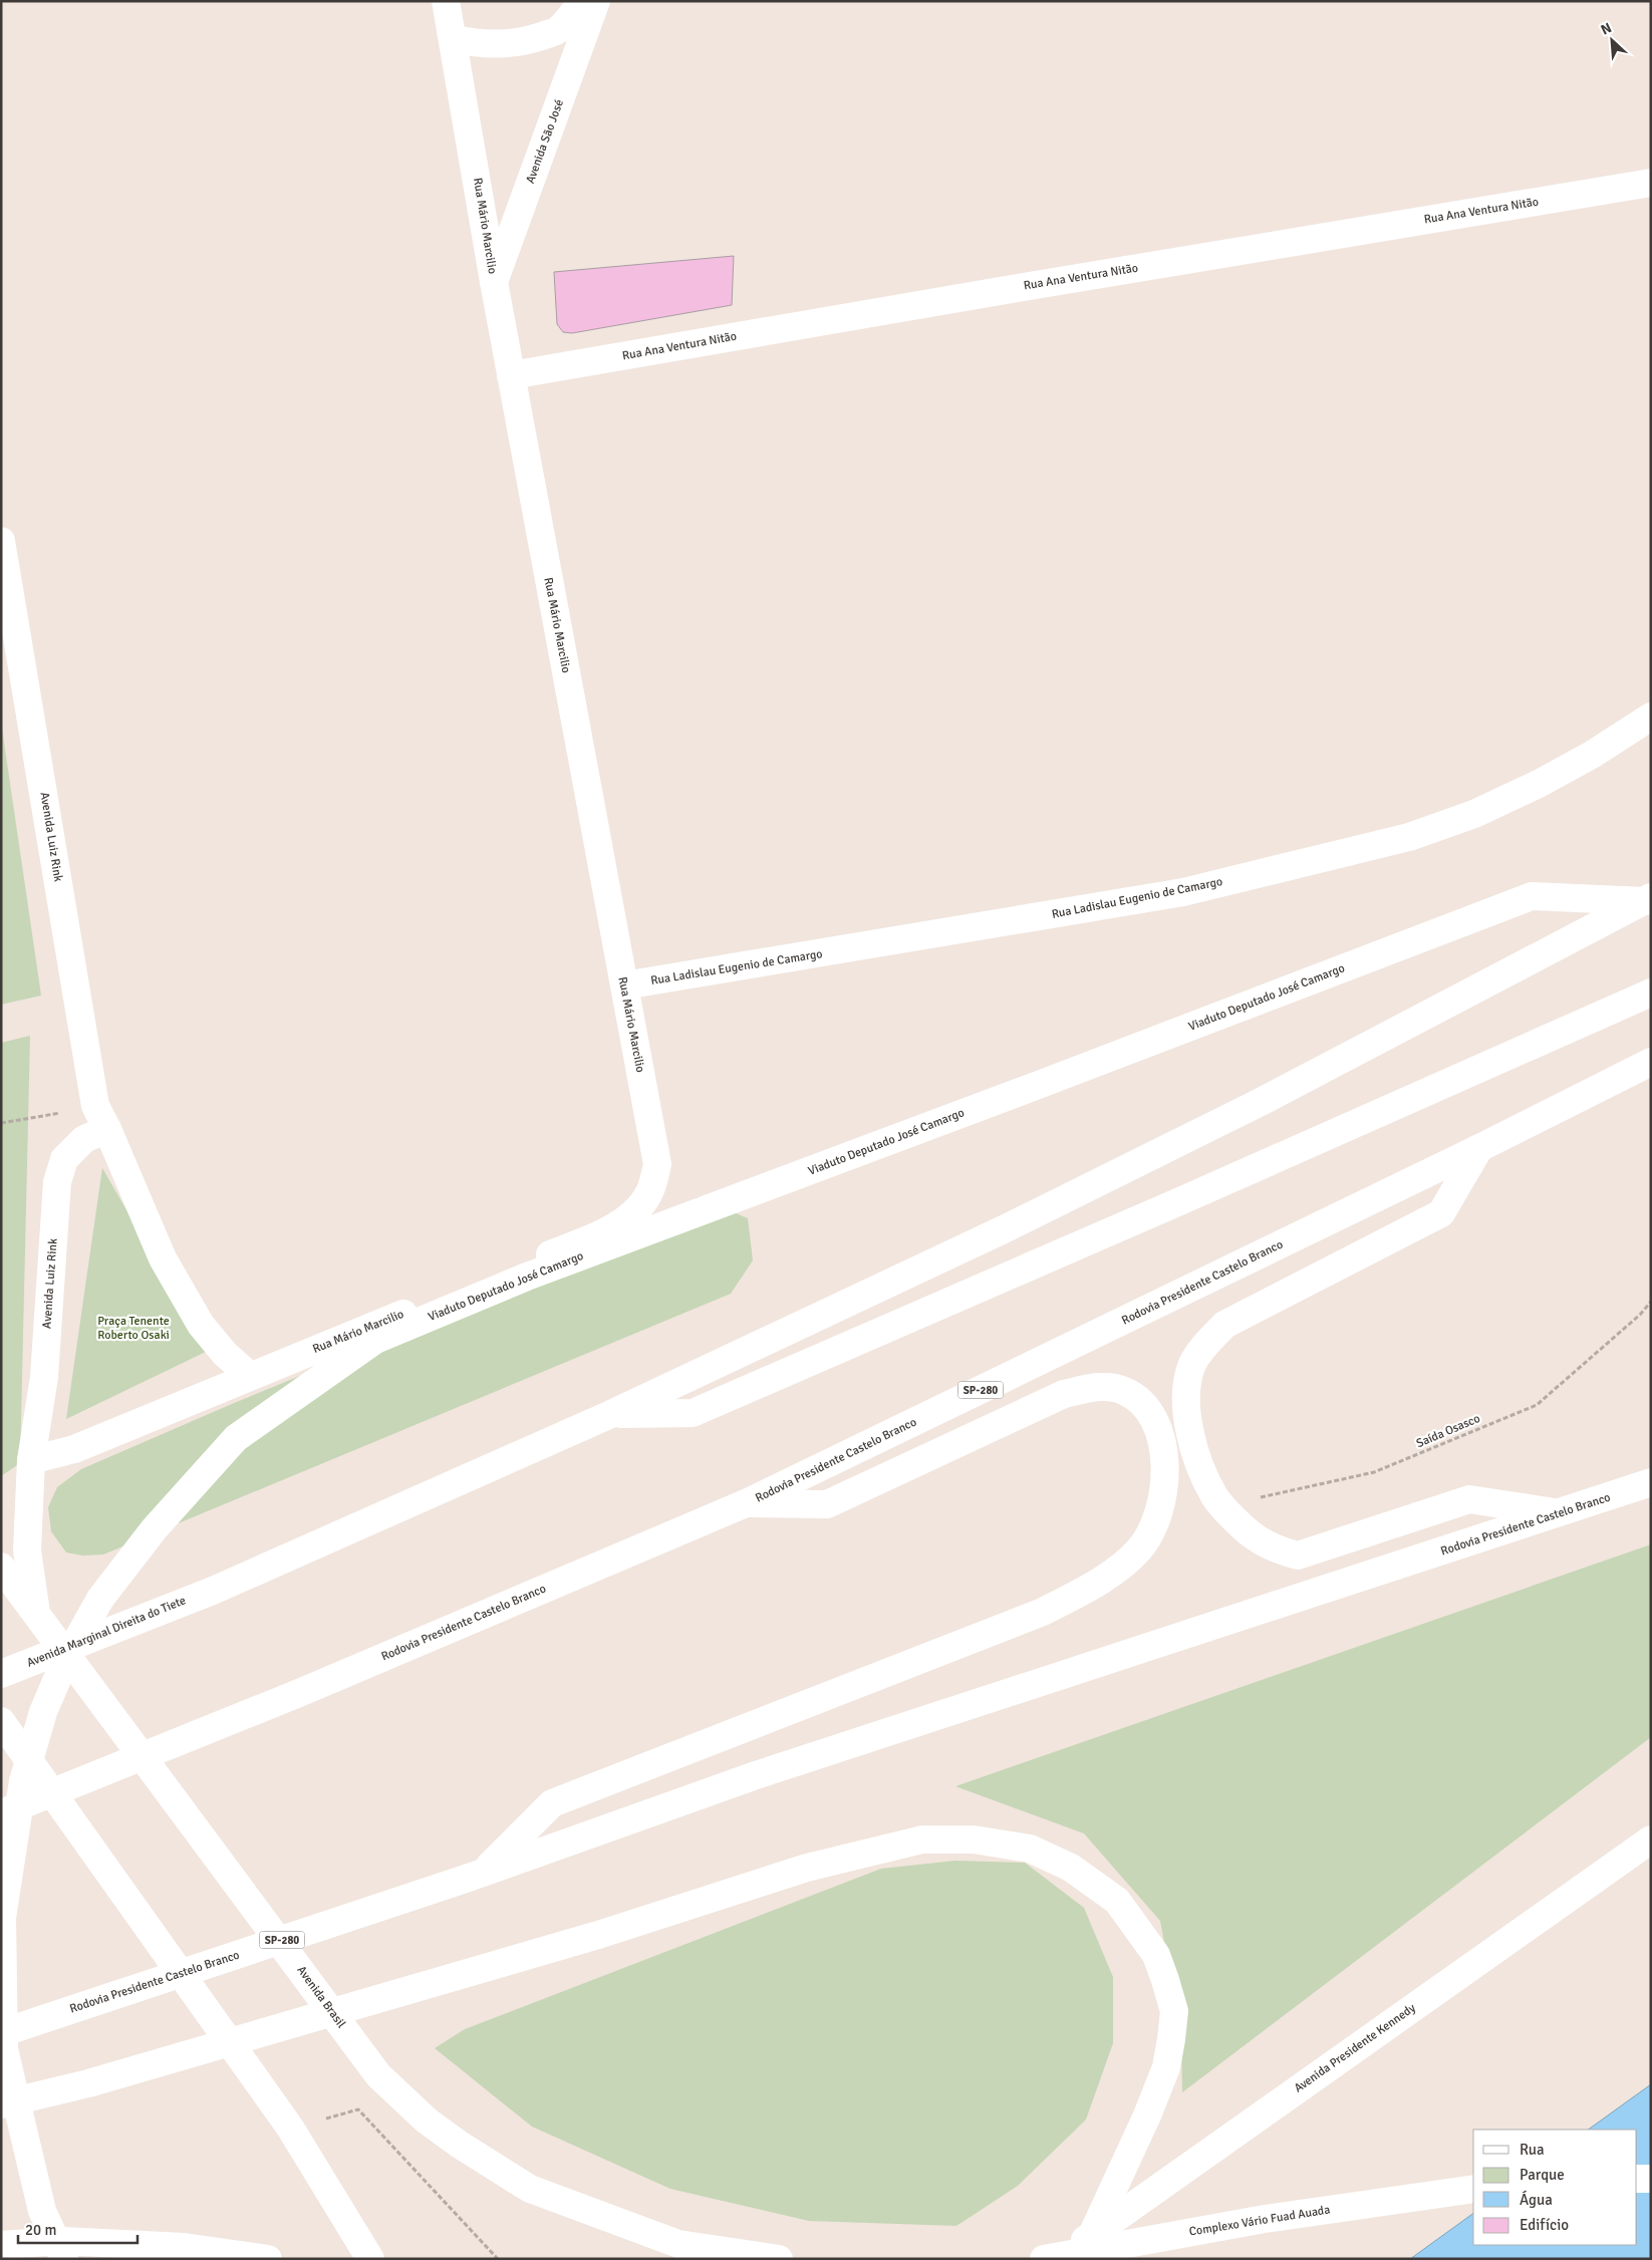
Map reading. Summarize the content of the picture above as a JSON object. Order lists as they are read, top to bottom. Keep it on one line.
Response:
{"streets":{"main road":["Avenida São José","Rua Ana Ventura Nitão","Rua Mário Marcilio","Avenida Luiz Rink","Rua Ladislau Eugenio de Camargo","Viaduto Deputado José Camargo","Rodovia Presidente Castelo Branco","SP-280","Avenida Marginal Direita do Tiete","Avenida Brasil","Avenida Presidente Kennedy","Complexo Vário Fuad Auada"],"path":["Saída Osasco"]},"crossings":[["Avenida São José","Rua Mário Marcilio"],["Rua Ana Ventura Nitão","Rua Mário Marcilio"],["Rua Mário Marcilio","Avenida Luiz Rink"],["Rua Mário Marcilio","Rua Ladislau Eugenio de Camargo"],["Viaduto Deputado José Camargo","Avenida Marginal Direita do Tiete"]],"parks":["Praça Tenente Roberto Osaki"],"legend":["Rua","Parque","Água","Edifício"],"scale_bar":"20 m","north":"top left"}
